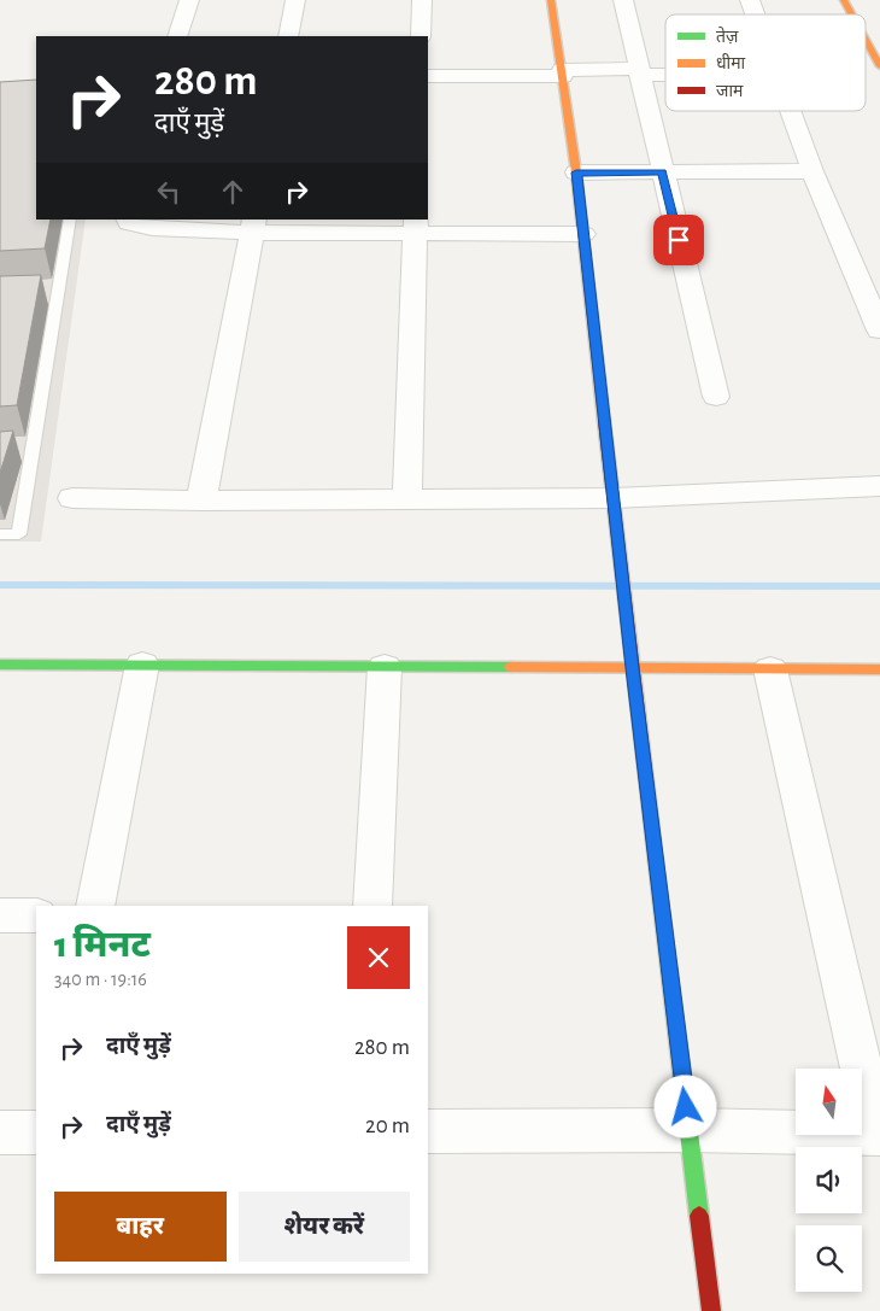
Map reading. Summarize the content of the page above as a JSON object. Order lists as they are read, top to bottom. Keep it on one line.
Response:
{"legend":["तेज़","धीमा","जाम"],"north":"top","page":{"turn":["280 m","दाएँ मुड़ें"],"heading":["1 मिनट","340 m · 19:16"],"list":[{"name":"दाएँ मुड़ें","value":"280 m"},{"name":"दाएँ मुड़ें","value":"20 m"}],"buttons":["बाहर","शेयर करें"]}}
